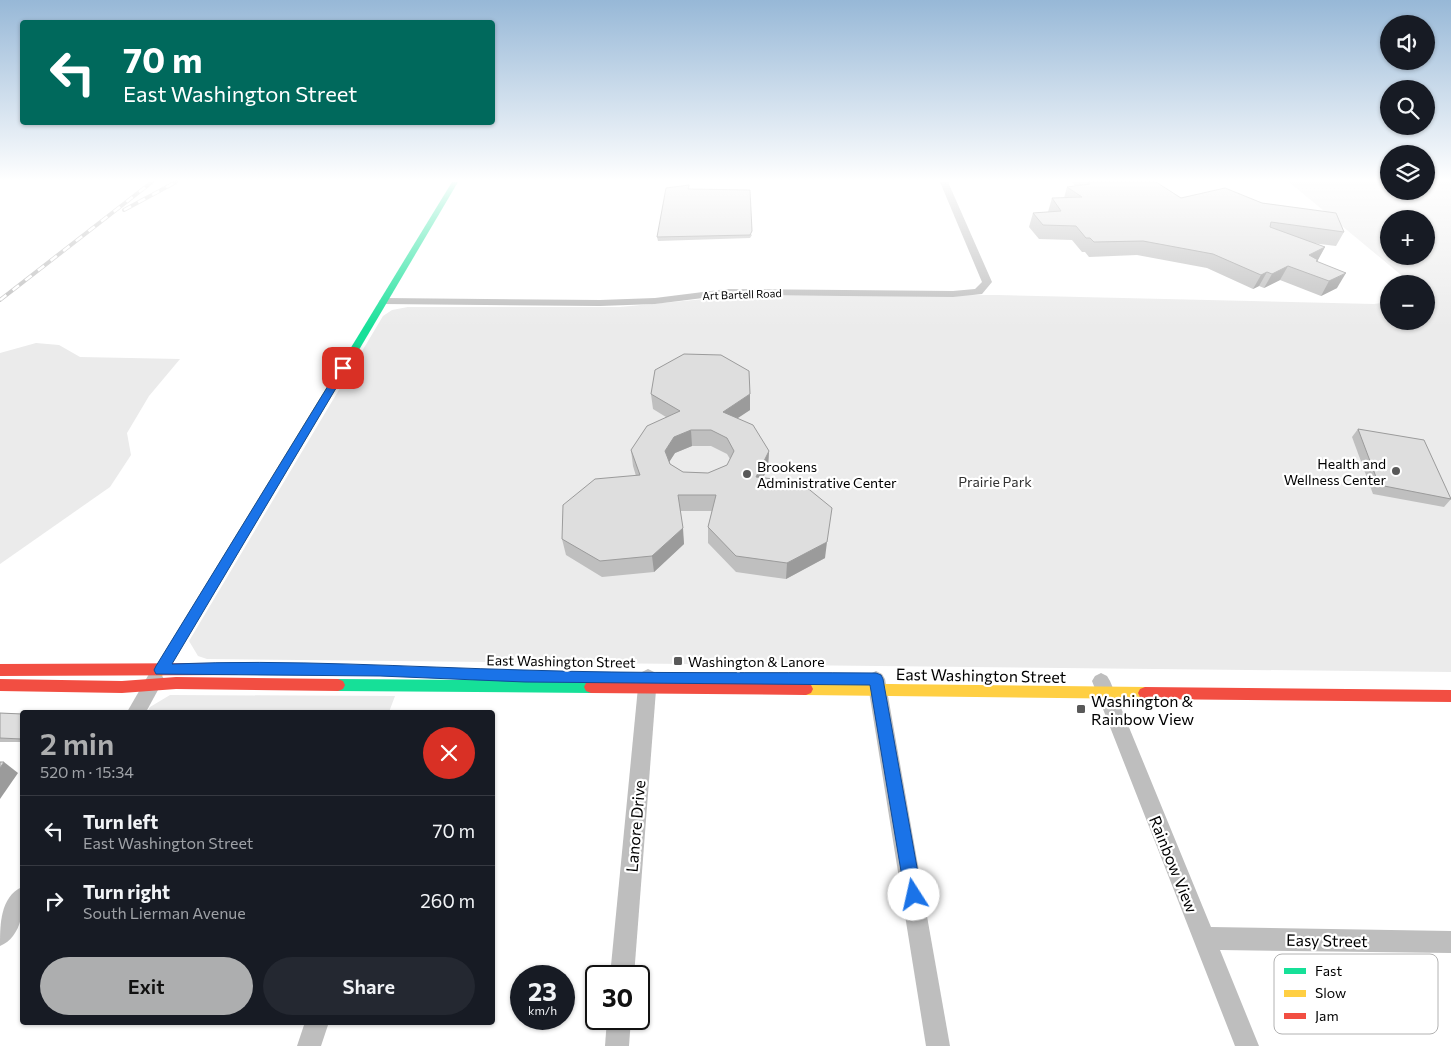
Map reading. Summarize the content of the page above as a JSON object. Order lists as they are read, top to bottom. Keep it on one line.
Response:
{"streets":{"main road":["East Washington Street"],"street":["Art Bartell Road","Lanore Drive","Rainbow View","Easy Street"]},"crossings":[["East Washington Street","Lanore Drive"],["East Washington Street","Rainbow View"],["Rainbow View","Easy Street"]],"parks":["Prairie Park"],"places":{"other":["Health and Wellness Center","Brookens Administrative Center"],"transit":["Washington & Lanore","Washington & Rainbow View"]},"legend":["Fast","Slow","Jam"],"page":{"map_buttons":["+","−"],"turn":["70 m","East Washington Street"],"heading":["2 min","520 m · 15:34"],"list":[{"name":"Turn left","note":"East Washington Street","value":"70 m"},{"name":"Turn right","note":"South Lierman Avenue","value":"260 m"}],"buttons":["Exit","Share"],"speed":"23 km/h","limit":"30"}}
